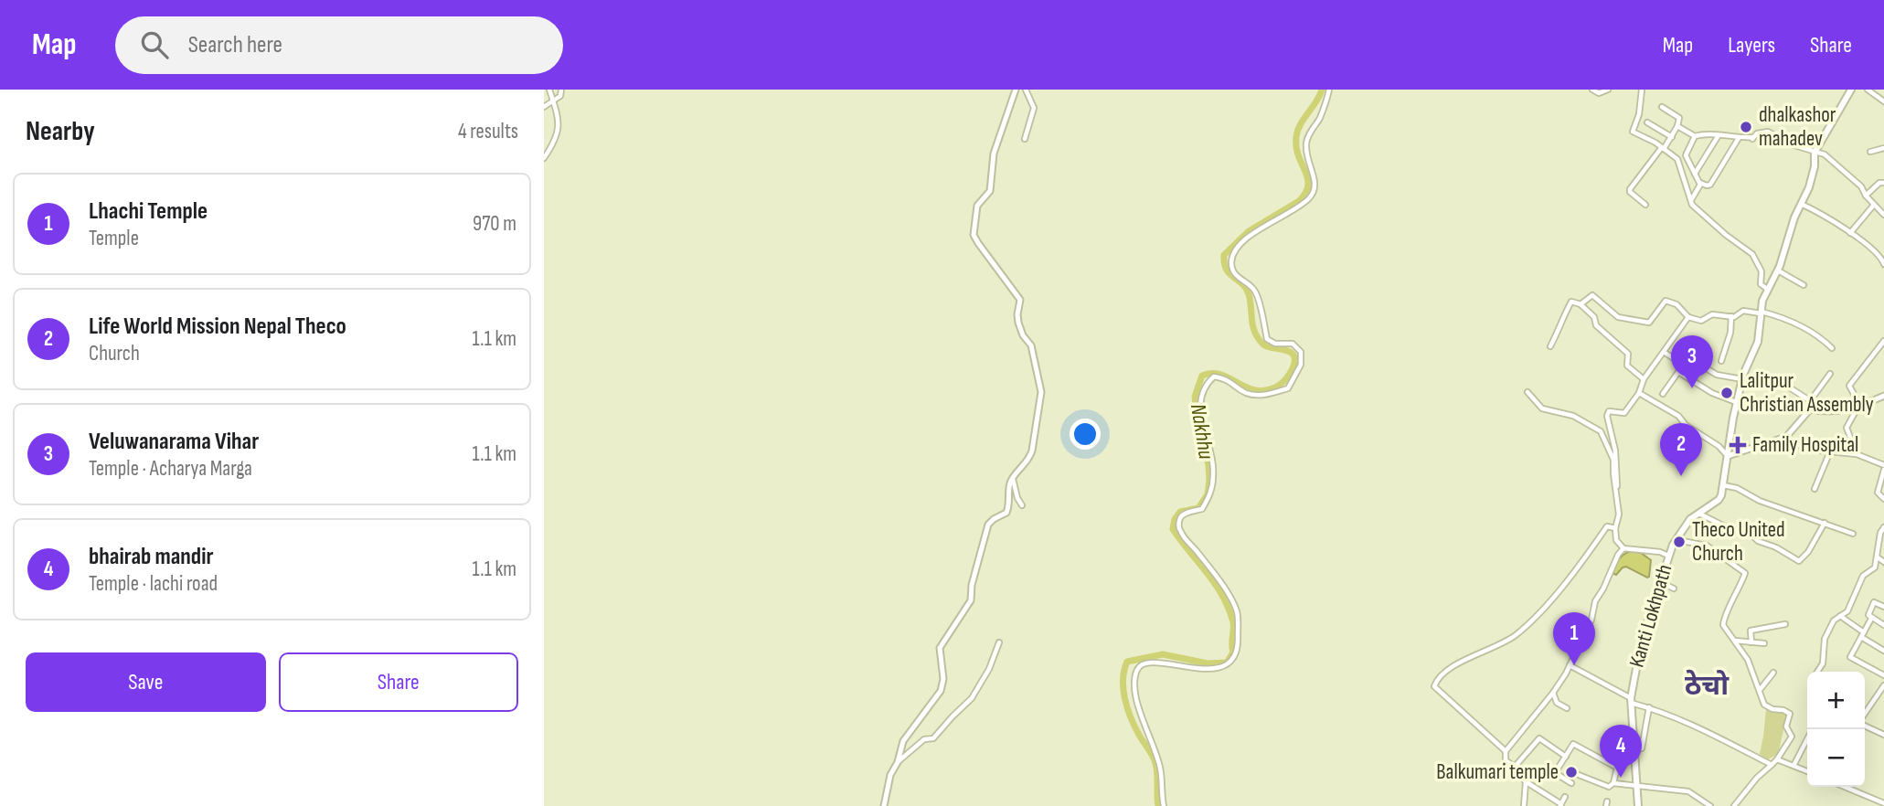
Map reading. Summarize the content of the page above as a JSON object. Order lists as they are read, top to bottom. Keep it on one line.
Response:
{"streets":{"main road":["Kanti Lokhpath"]},"districts":["ठेचो"],"water":["Nakhhu"],"places":{"other":["dhalkashor mahadev","Lalitpur Christian Assembly","Theco United Church","Balkumari temple"],"health":["Family Hospital"]},"page":{"header":"Map","search":"Search here","nav":["Map","Layers","Share"],"heading":["Nearby","4 results"],"list":[{"mark":"1","name":"Lhachi Temple","note":"Temple","value":"970 m"},{"mark":"2","name":"Life World Mission Nepal Theco","note":"Church","value":"1.1 km"},{"mark":"3","name":"Veluwanarama Vihar","note":"Temple · Acharya Marga","value":"1.1 km"},{"mark":"4","name":"bhairab mandir","note":"Temple · lachi road","value":"1.1 km"}],"pins":["3","2","1","4"],"buttons":["Save","Share"],"map_buttons":["+","−"]}}
